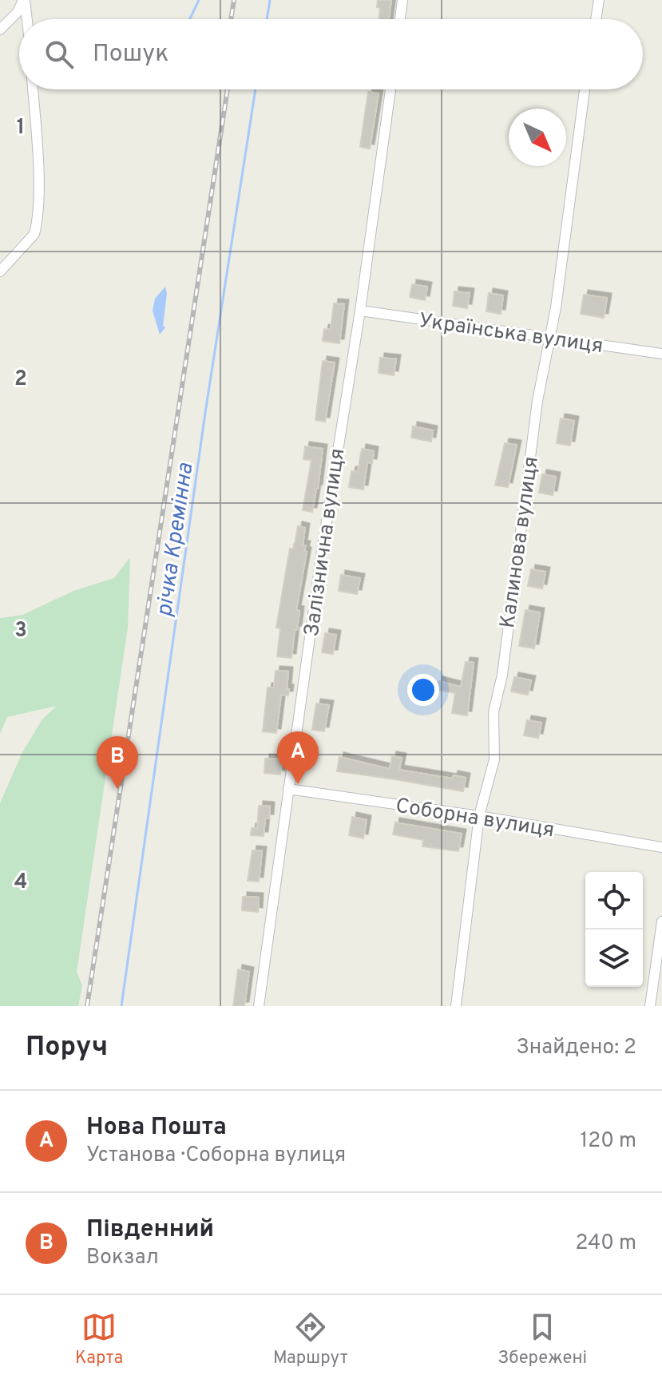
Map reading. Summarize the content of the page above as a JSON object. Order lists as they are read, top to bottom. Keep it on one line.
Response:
{"streets":{"street":["Українська вулиця","Залізнична вулиця","Калинова вулиця","Соборна вулиця"]},"crossings":[["Українська вулиця","Залізнична вулиця"],["Українська вулиця","Калинова вулиця"],["Залізнична вулиця","Соборна вулиця"],["Калинова вулиця","Соборна вулиця"]],"water":["річка Кремінна"],"north":"bottom right","page":{"search":"Пошук","pins":["A","B"],"heading":["Поруч","Знайдено: 2"],"list":[{"mark":"A","name":"Нова Пошта","note":"Установа · Соборна вулиця","value":"120 m"},{"mark":"B","name":"Південний","note":"Вокзал","value":"240 m"}],"nav":["Карта","Маршрут","Збережені"]},"grid":{"rows":["1","2","3","4"]}}
